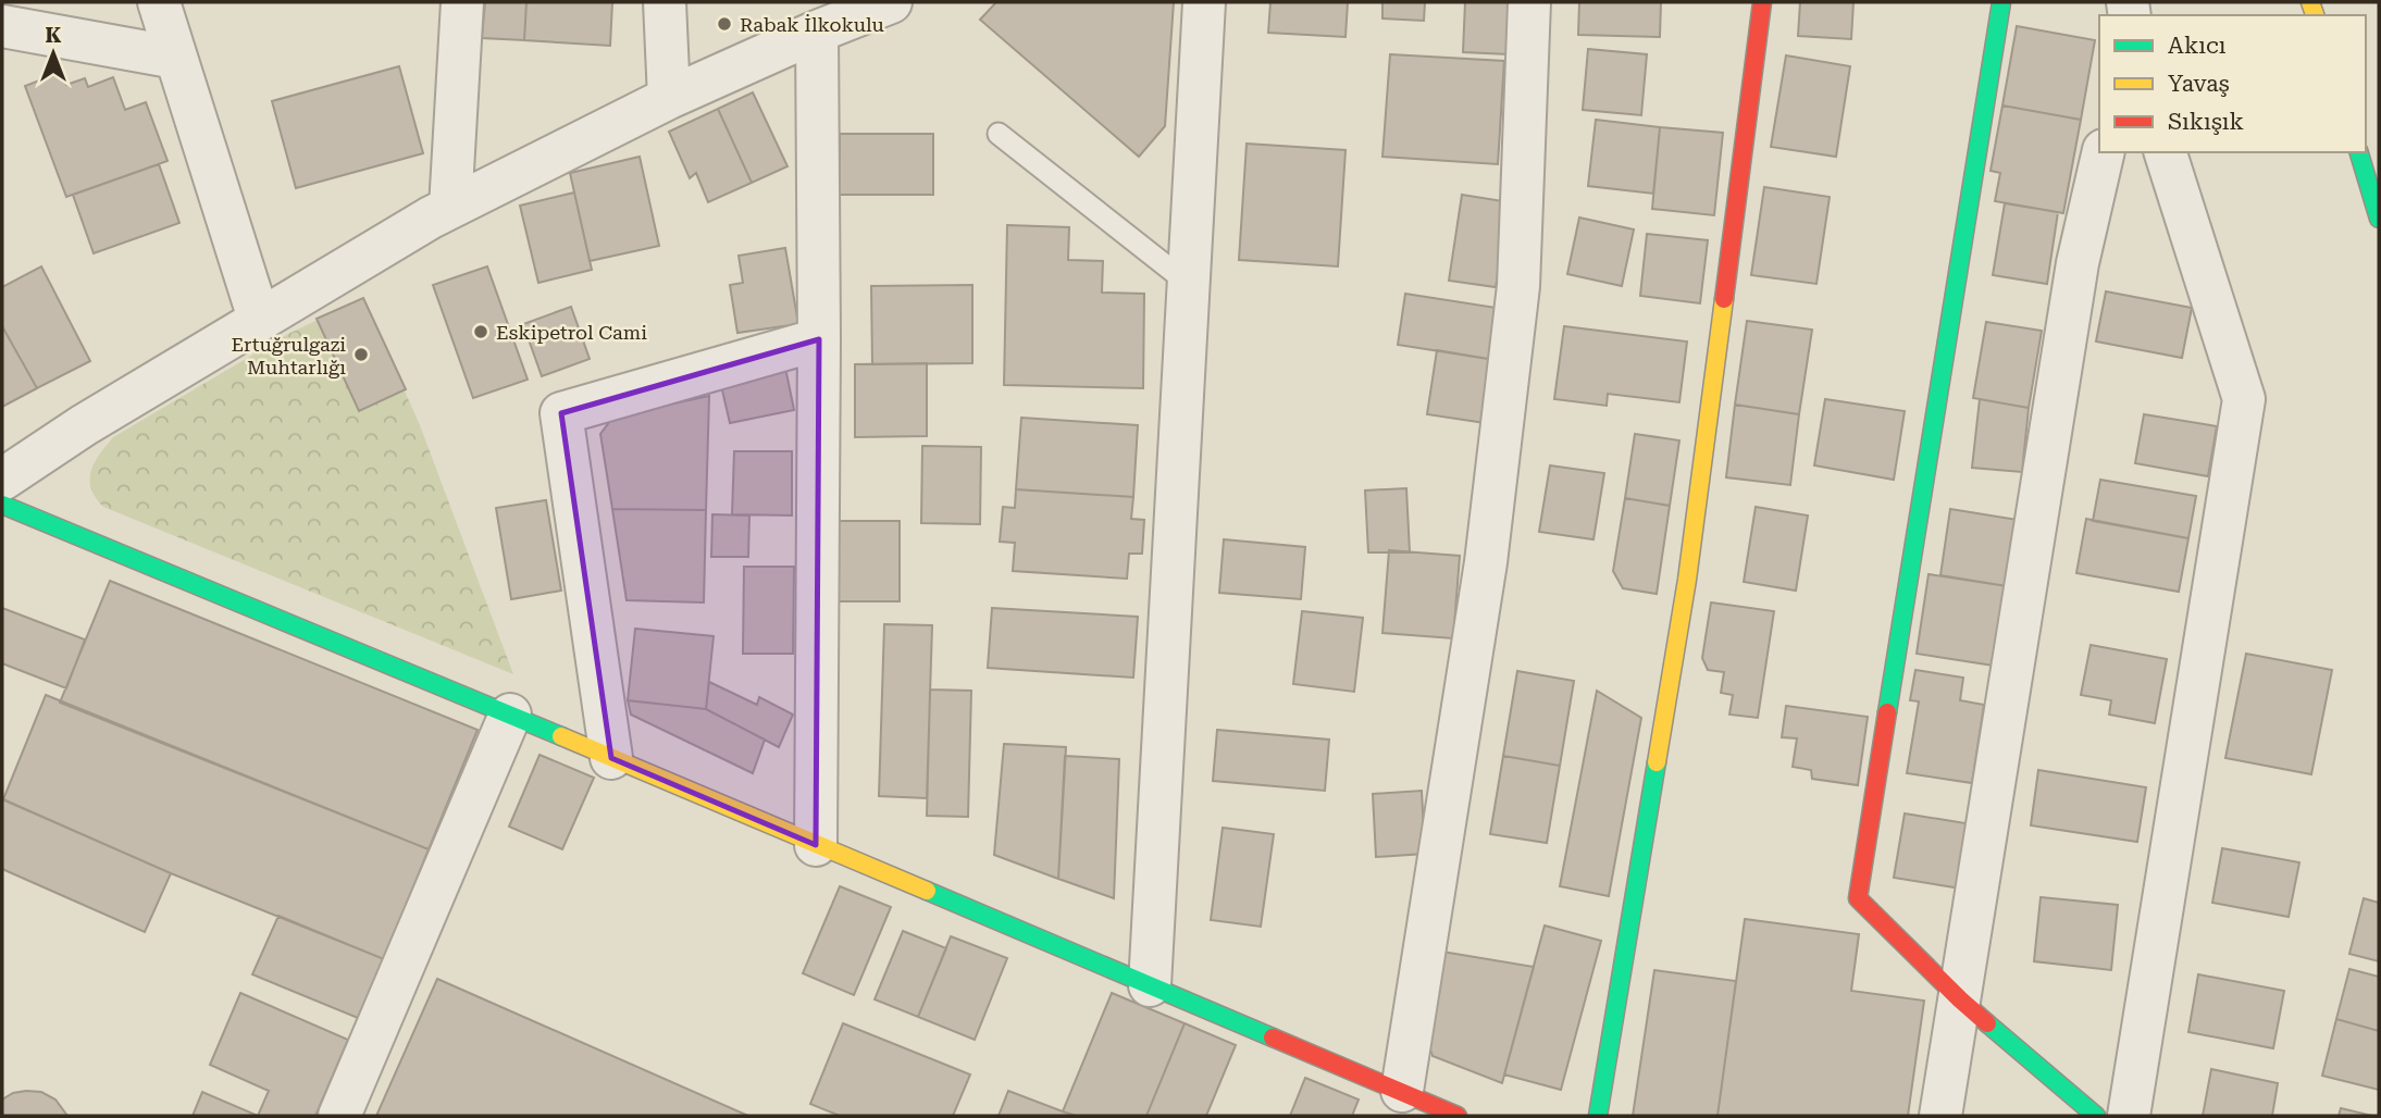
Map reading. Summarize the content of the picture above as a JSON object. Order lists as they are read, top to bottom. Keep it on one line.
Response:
{"places":["Rabak İlkokulu","Eskipetrol Cami","Ertuğrulgazi Muhtarlığı"],"legend":["Akıcı","Yavaş","Sıkışık"],"north":"top"}
